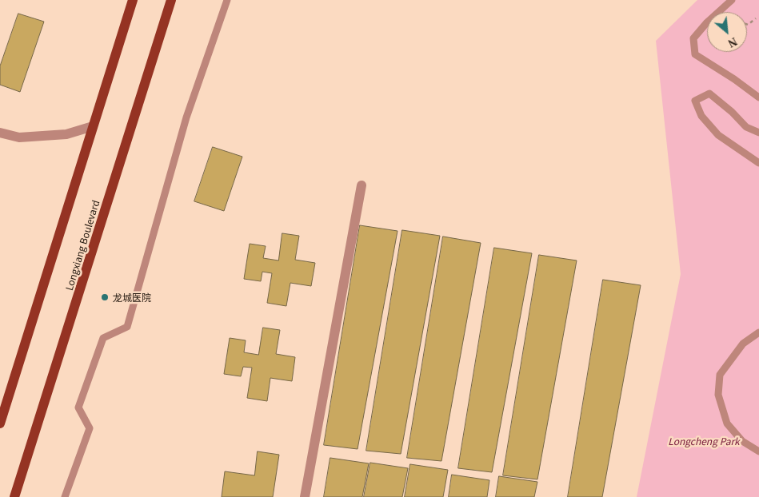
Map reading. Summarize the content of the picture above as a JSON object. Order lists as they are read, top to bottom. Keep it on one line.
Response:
{"streets":{"main road":["Longxiang Boulevard"]},"parks":["Longcheng Park"],"places":["龙城医院"],"north":"bottom right"}
